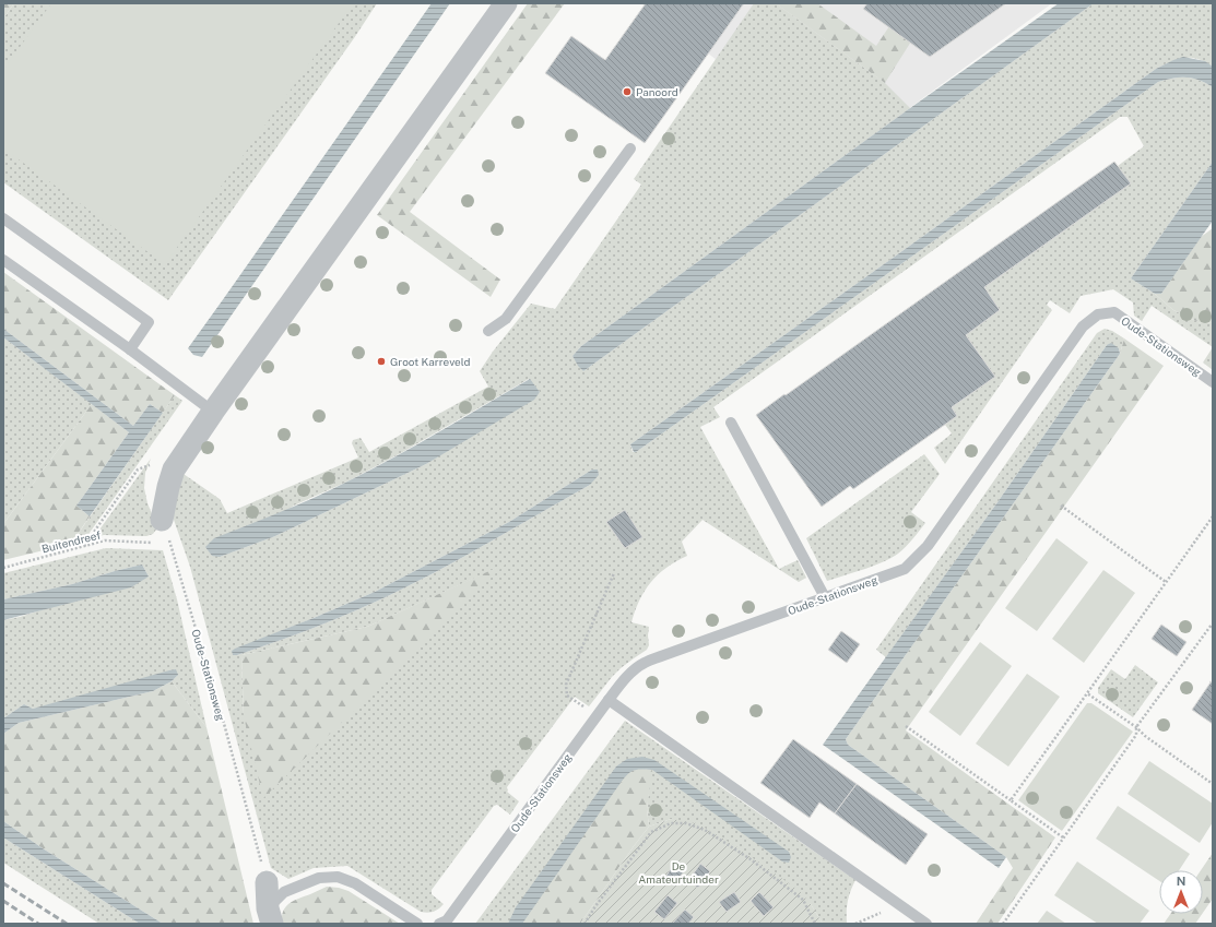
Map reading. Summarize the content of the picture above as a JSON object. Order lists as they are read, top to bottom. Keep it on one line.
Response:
{"streets":{"lane":["Oude-Stationsweg"],"path":["Buitendreef"]},"parks":["De Amateurtuinder"],"places":["Panoord","Groot Karreveld"],"north":"top"}
